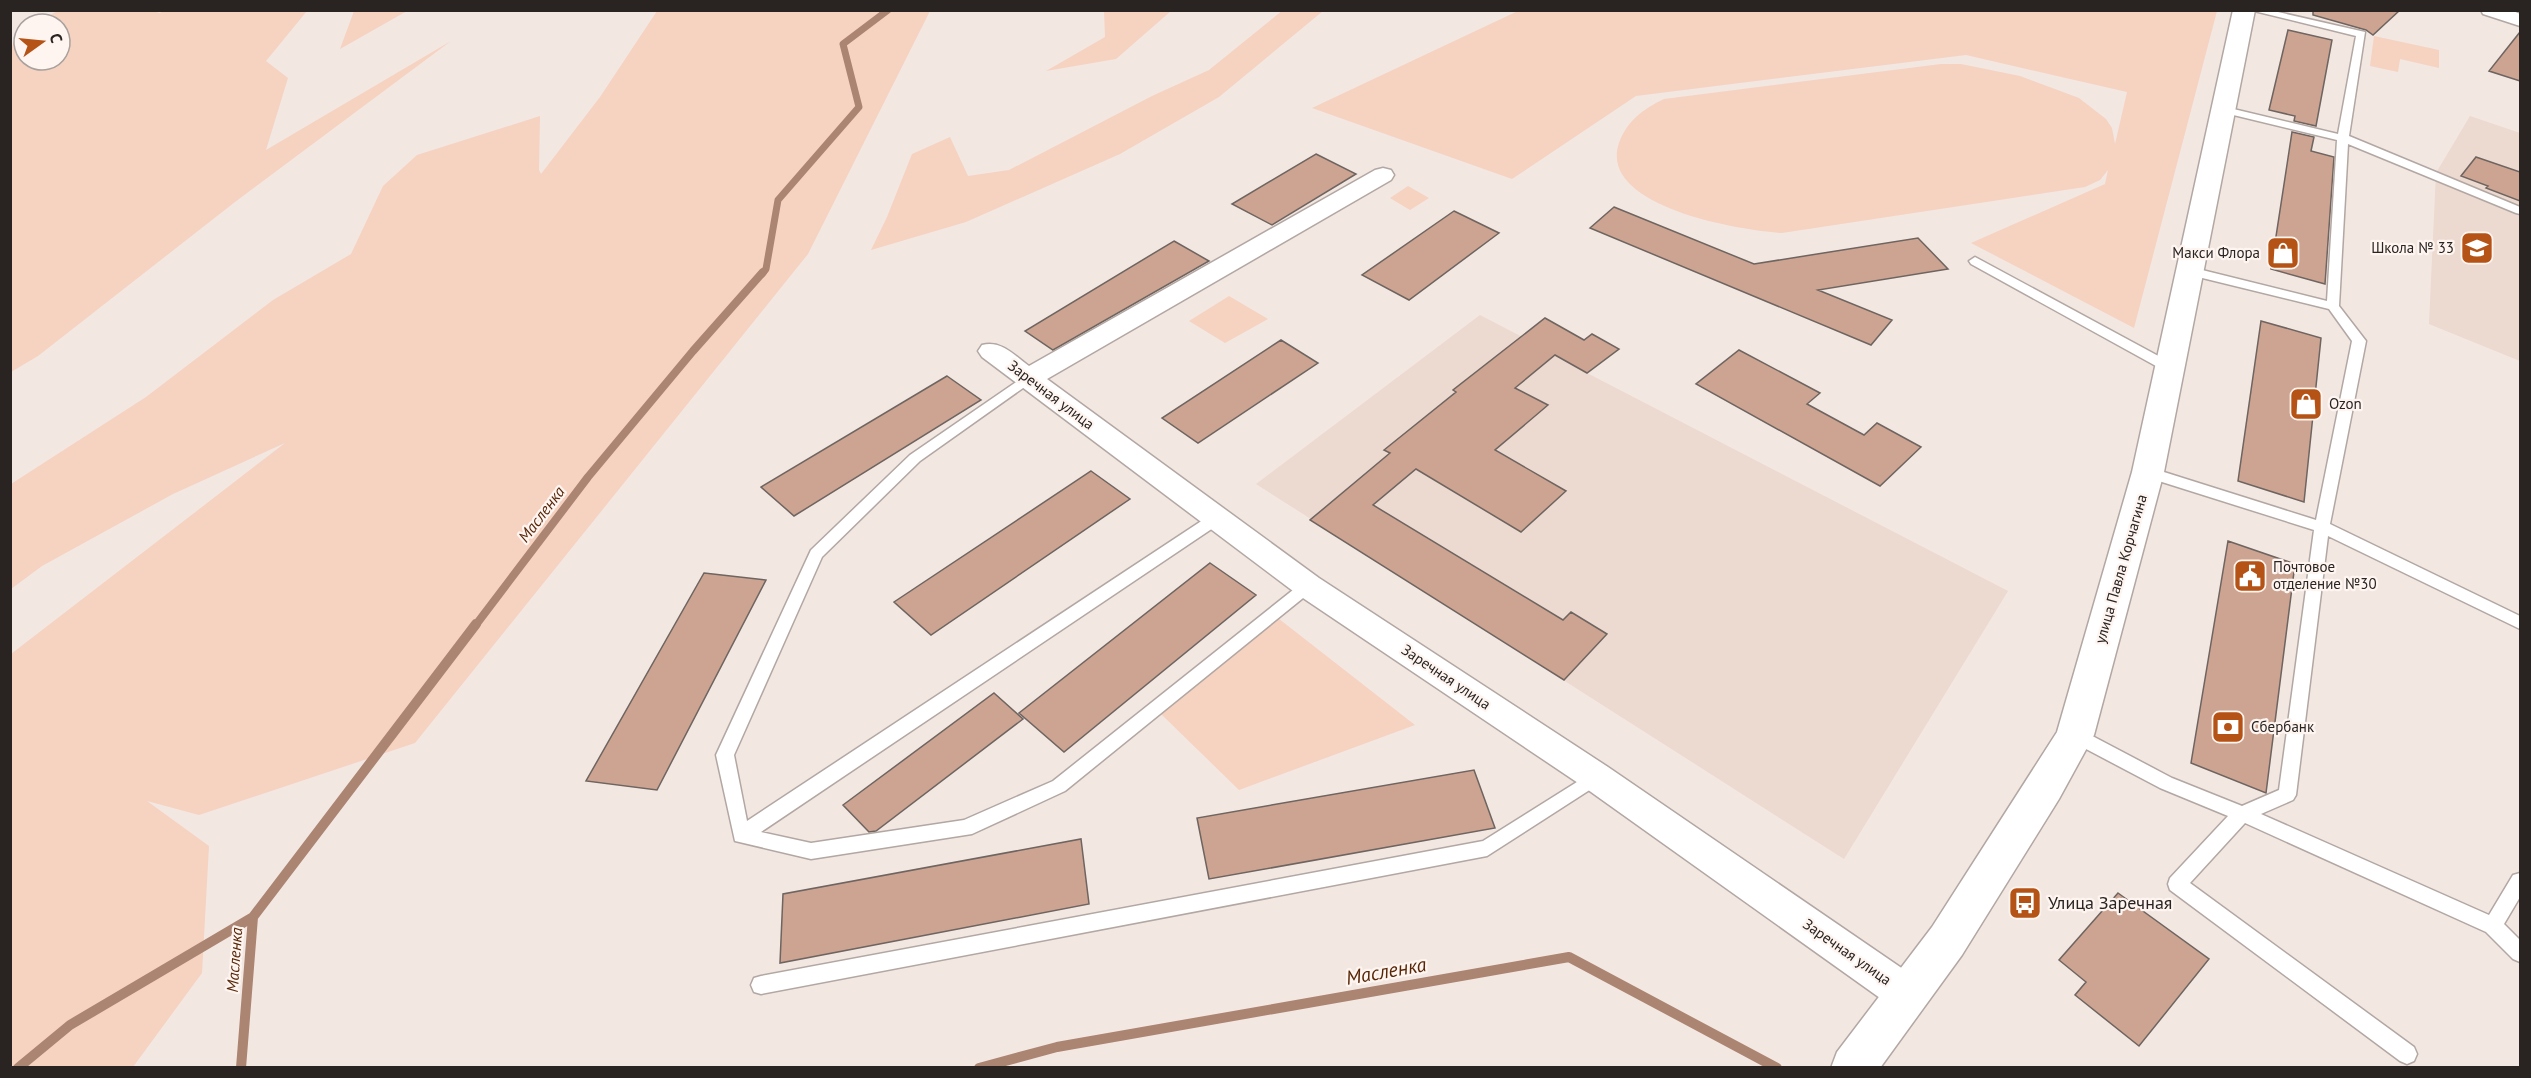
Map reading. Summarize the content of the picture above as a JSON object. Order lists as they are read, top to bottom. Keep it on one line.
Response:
{"streets":{"main road":["улица Павла Корчагина"],"street":["Заречная улица"]},"crossings":[["Заречная улица","улица Павла Корчагина"]],"water":["Масленка"],"places":{"school or university":["Школа № 33"],"shop":["Макси Флора","Ozon"],"public building":["Почтовое отделение №30"],"bank":["Сбербанк"],"bus stop":["Улица Заречная"]},"north":"right"}
